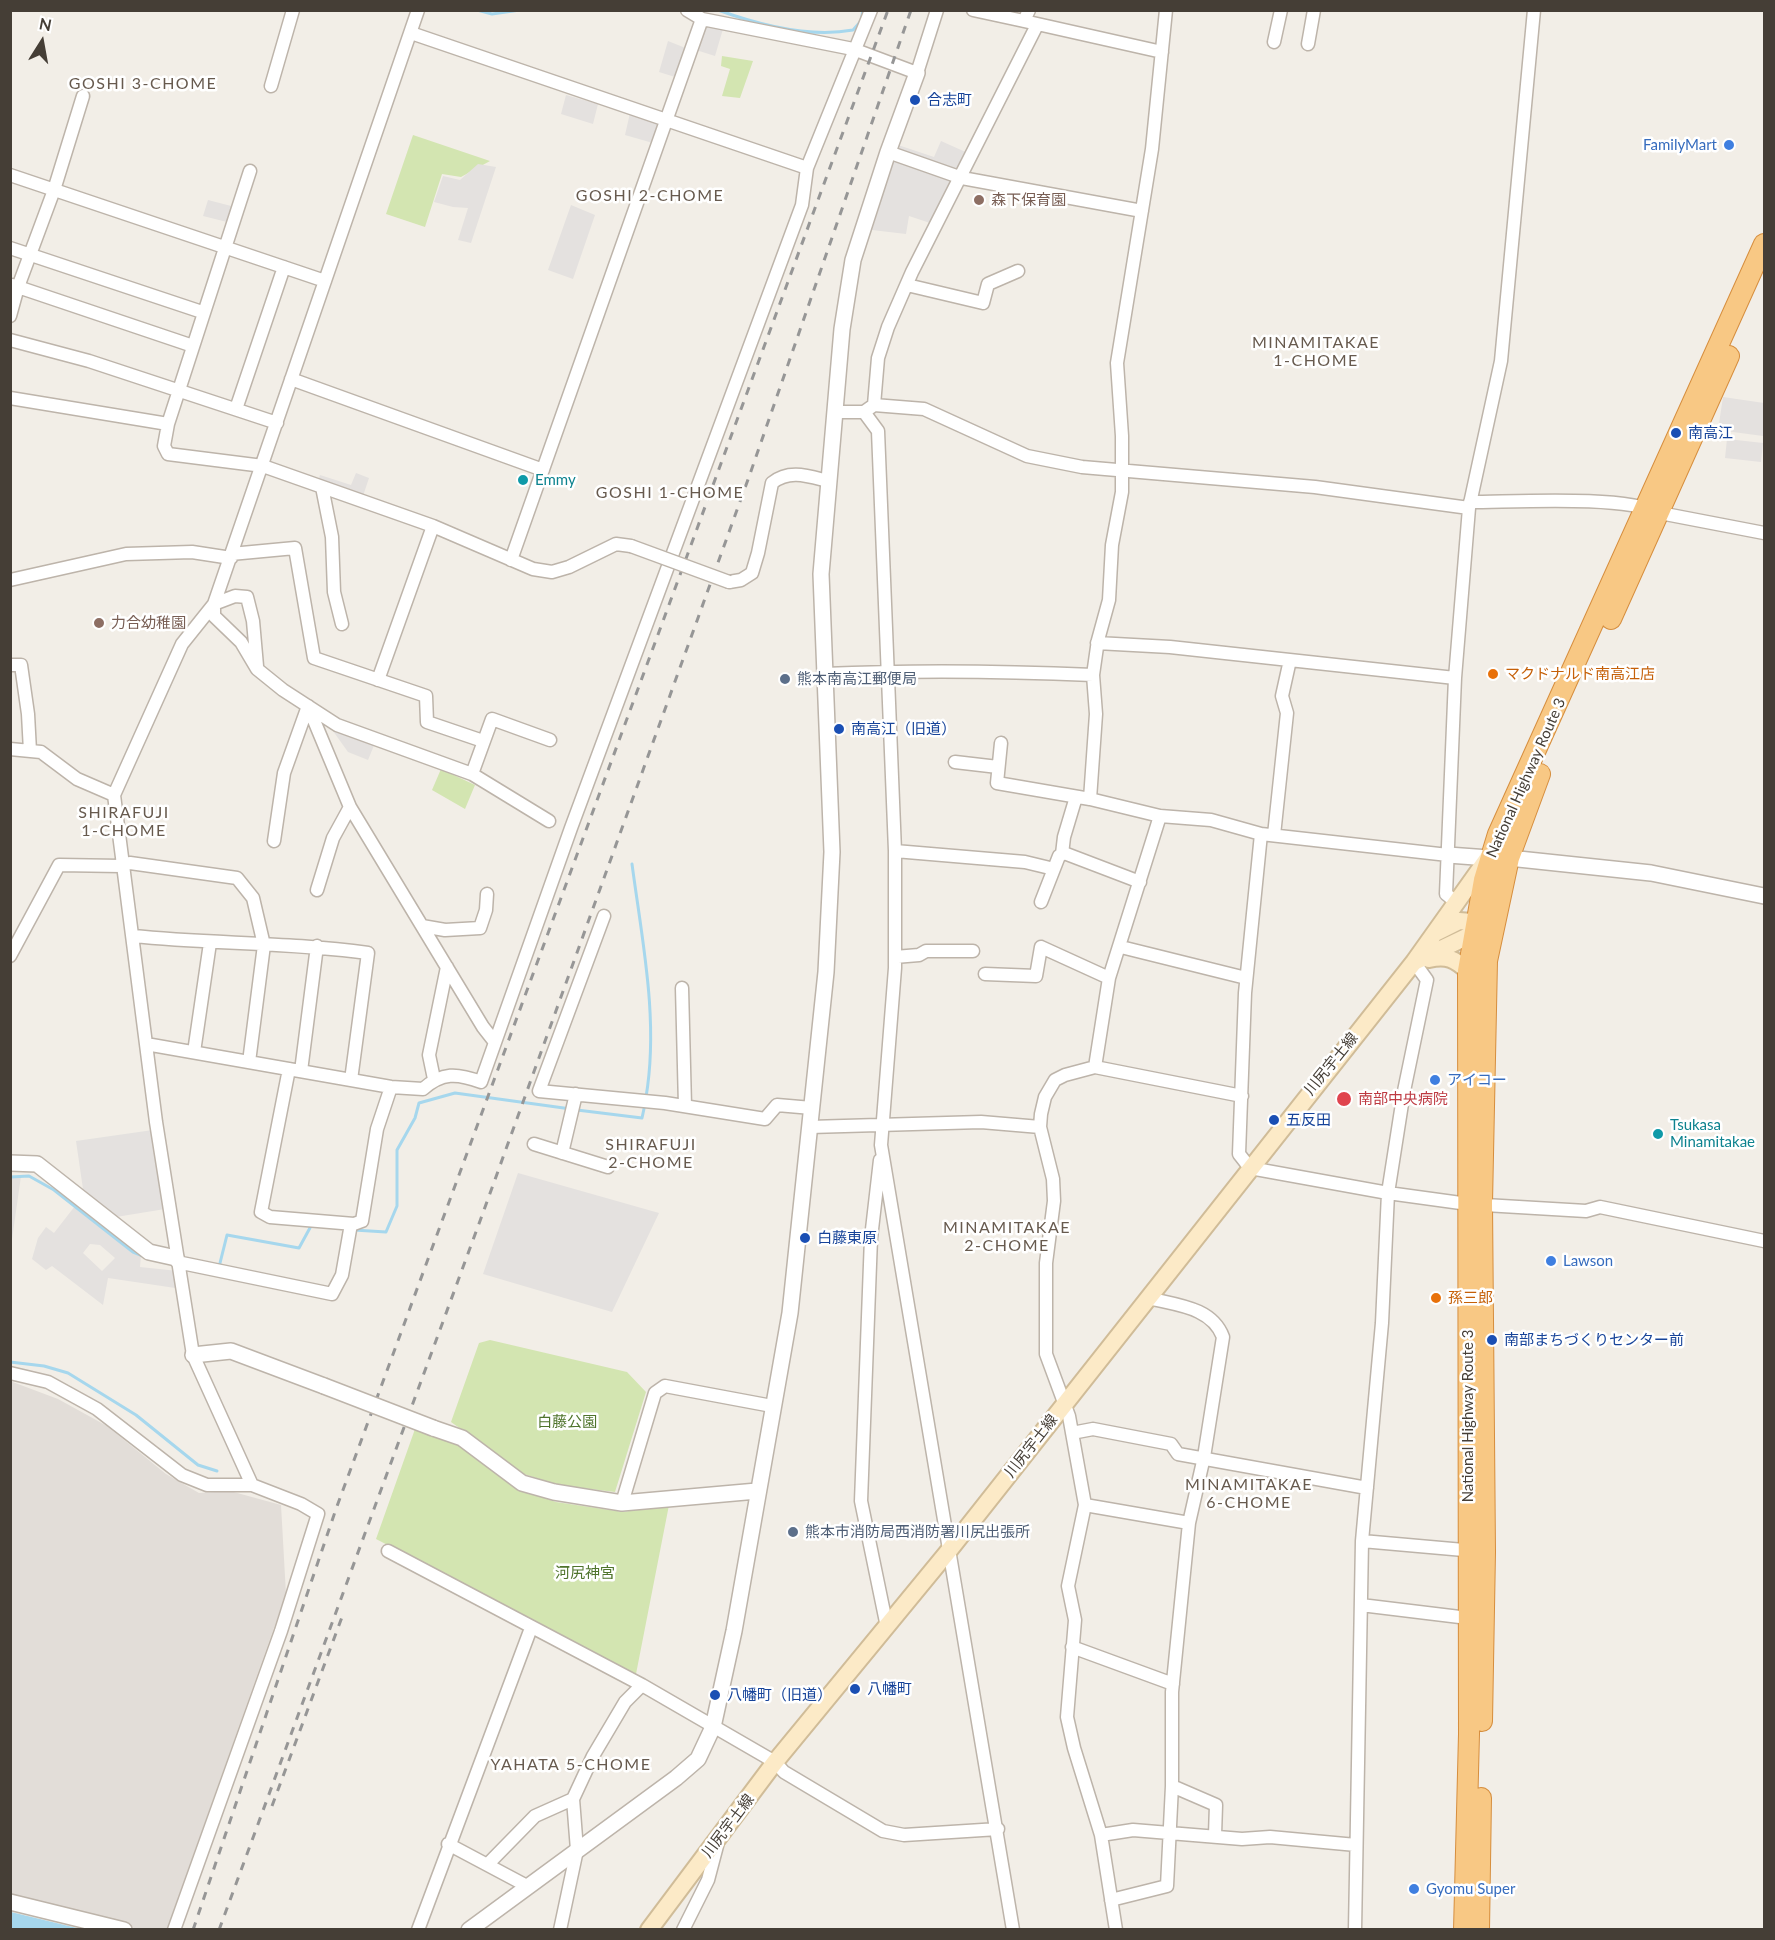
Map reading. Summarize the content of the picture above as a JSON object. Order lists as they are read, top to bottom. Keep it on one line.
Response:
{"streets":{"highway":["National Highway Route 3"],"main road":["川尻宇土線"]},"crossings":[["National Highway Route 3","川尻宇土線"]],"districts":["GOSHI 3-CHOME","GOSHI 2-CHOME","MINAMITAKAE 1-CHOME","GOSHI 1-CHOME","SHIRAFUJI 1-CHOME","SHIRAFUJI 2-CHOME","MINAMITAKAE 2-CHOME","MINAMITAKAE 6-CHOME","YAHATA 5-CHOME"],"parks":["白藤公園","河尻神宮"],"places":["合志町","FamilyMart","森下保育園","南高江","Emmy","力合幼稚園","マクドナルド南高江店","熊本南高江郵便局","南高江（旧道）","アイコー","南部中央病院","五反田","Tsukasa Minamitakae","白藤東原","Lawson","孫三郎","南部まちづくりセンター前","熊本市消防局西消防署川尻出張所","八幡町","八幡町（旧道）","Gyomu Super"],"north":"top"}
